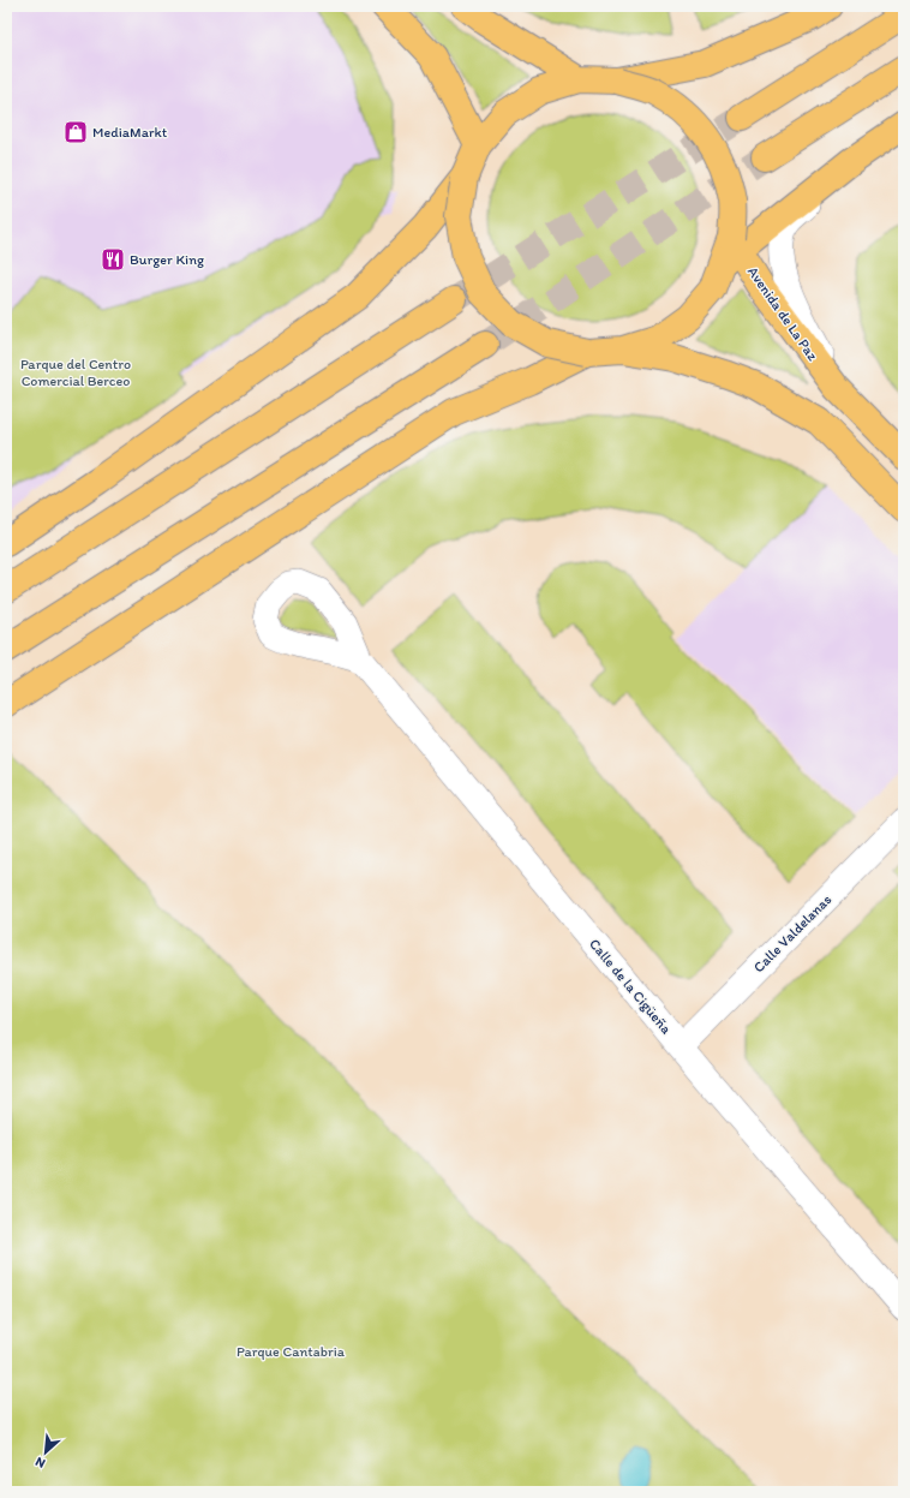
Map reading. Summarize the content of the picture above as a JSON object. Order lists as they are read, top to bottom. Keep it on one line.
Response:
{"streets":{"main road":["Avenida de La Paz"],"street":["Calle Valdelanas","Calle de la Cigüeña"]},"crossings":[["Calle Valdelanas","Calle de la Cigüeña"]],"parks":["Parque del Centro Comercial Berceo","Parque Cantabria"],"places":{"shop":["MediaMarkt"],"restaurant":["Burger King"]},"north":"bottom left"}
